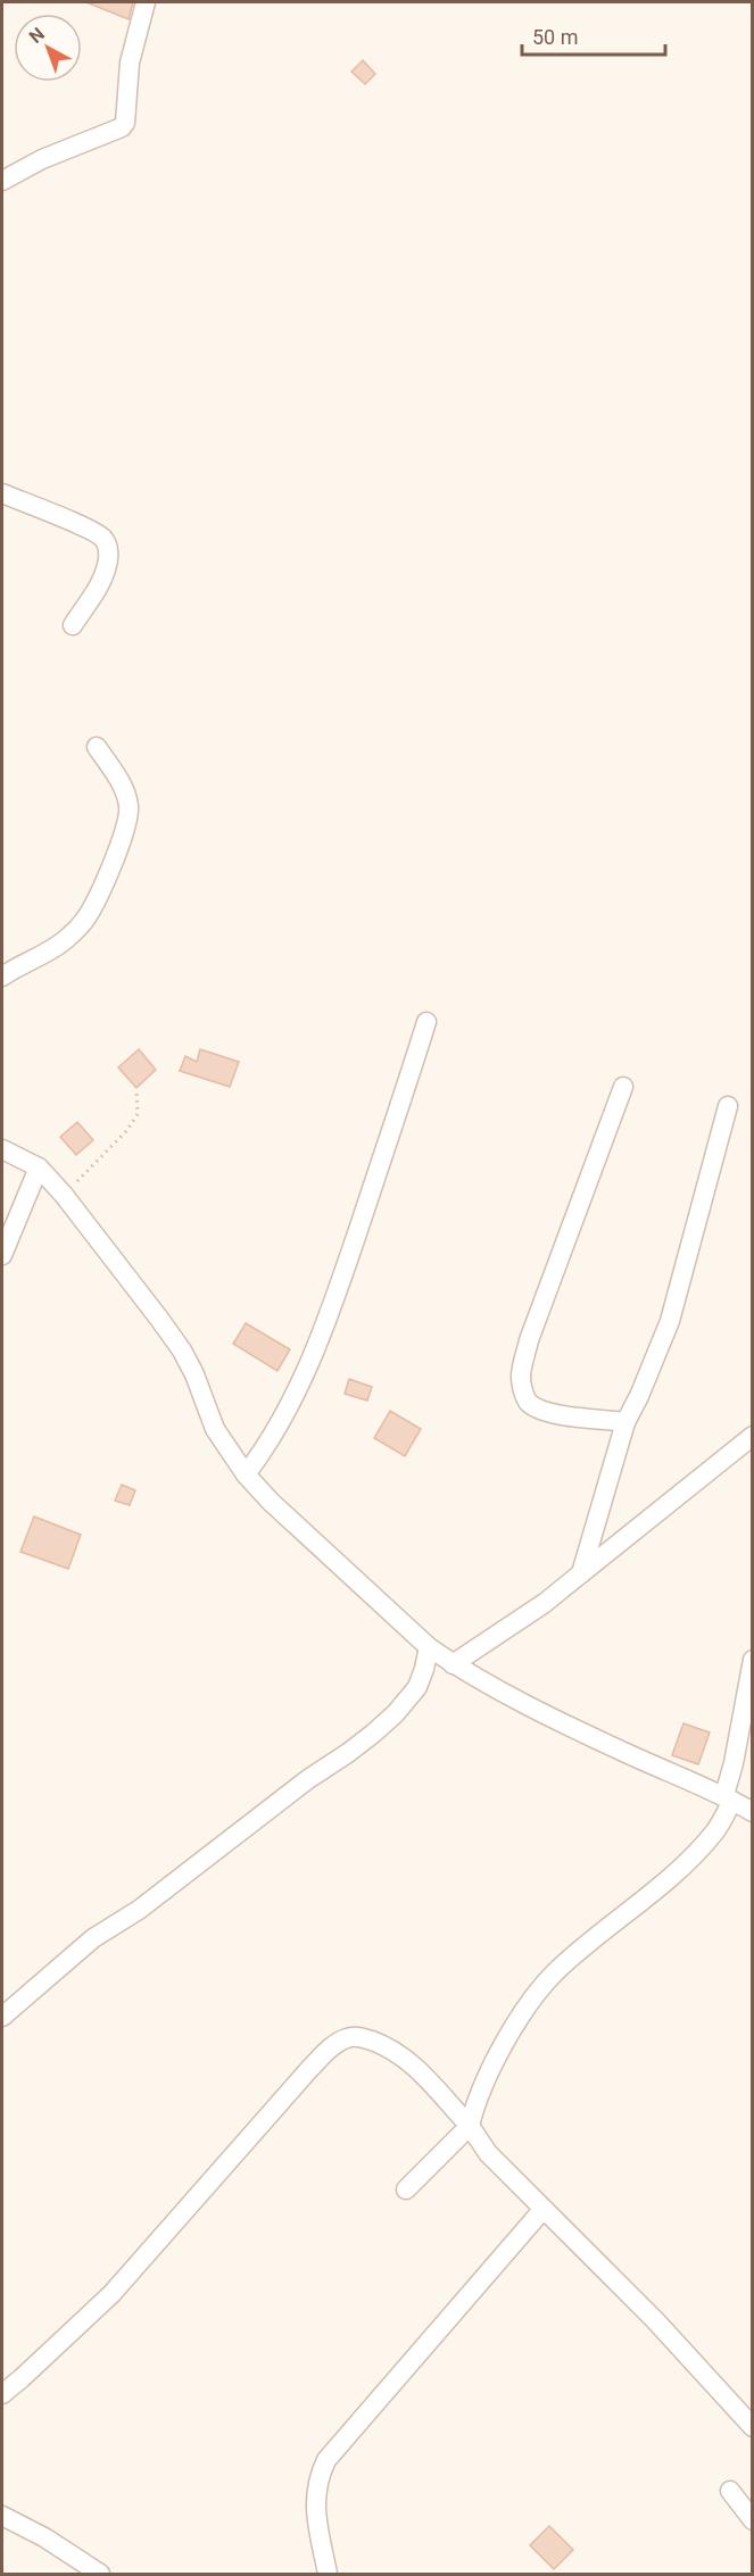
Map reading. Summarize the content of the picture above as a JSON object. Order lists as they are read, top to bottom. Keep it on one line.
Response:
{"scale_bar":"50 m","north":"top left"}
